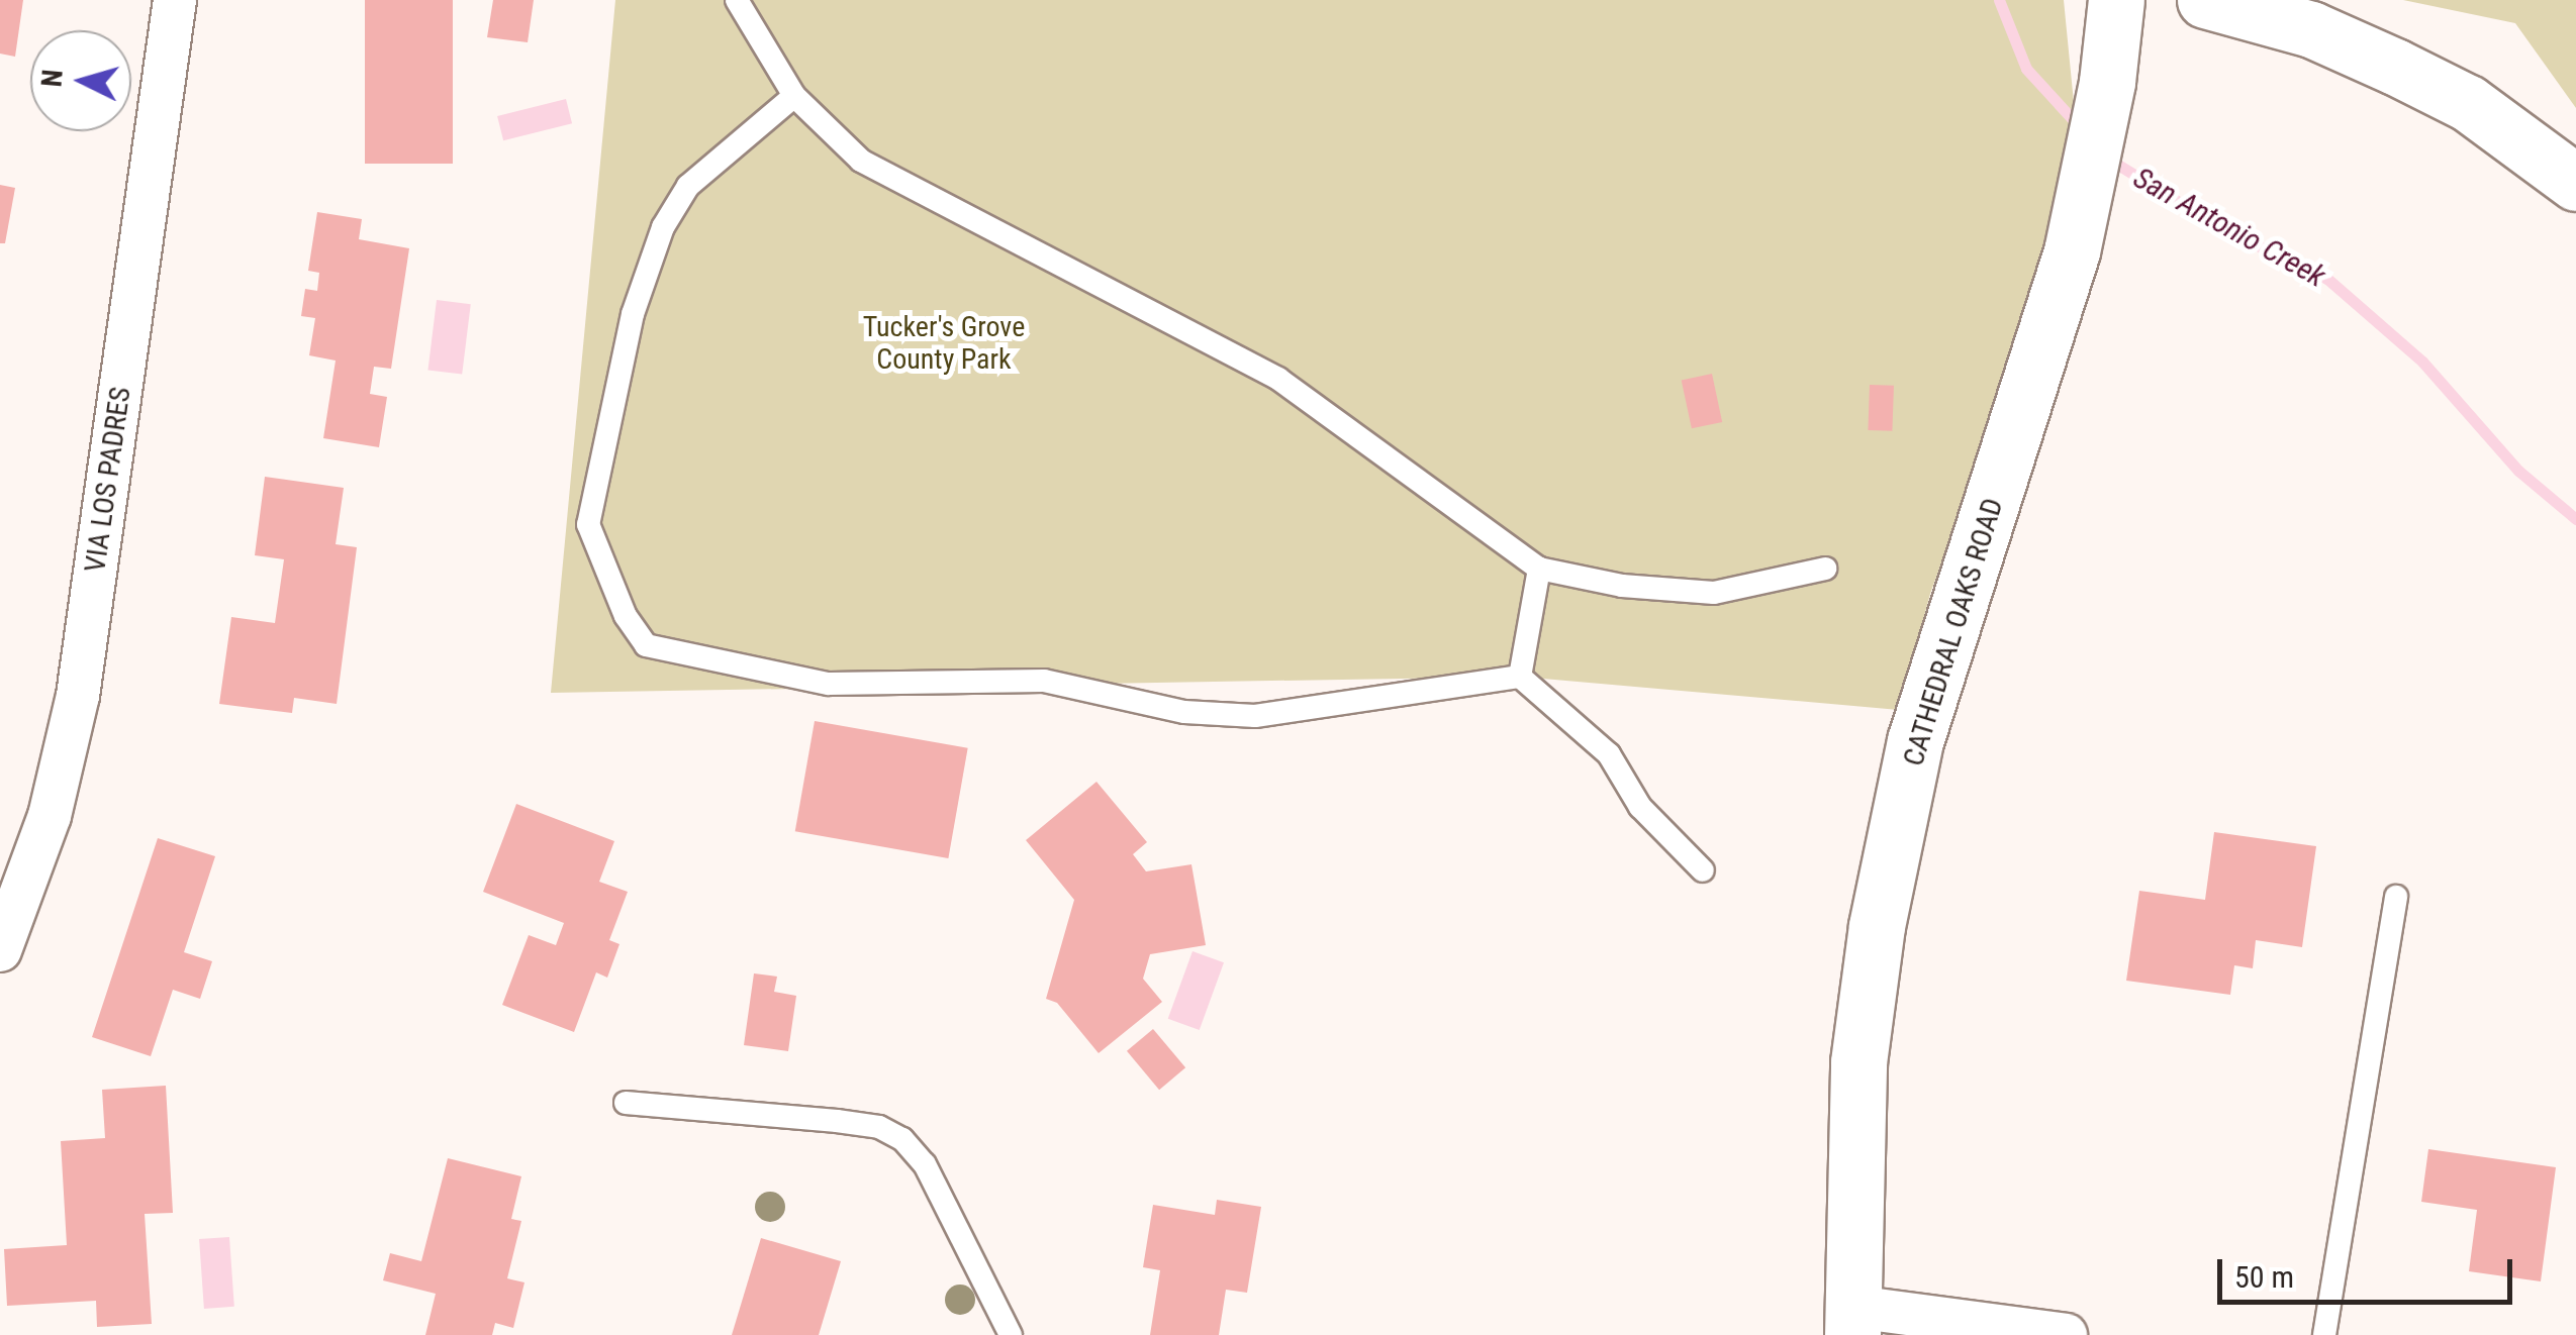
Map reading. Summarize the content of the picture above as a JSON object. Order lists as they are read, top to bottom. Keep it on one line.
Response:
{"streets":{"main road":["CATHEDRAL OAKS ROAD"],"street":["VIA LOS PADRES"]},"water":["San Antonio Creek"],"parks":["Tucker's Grove County Park"],"scale_bar":"50 m","north":"left"}
